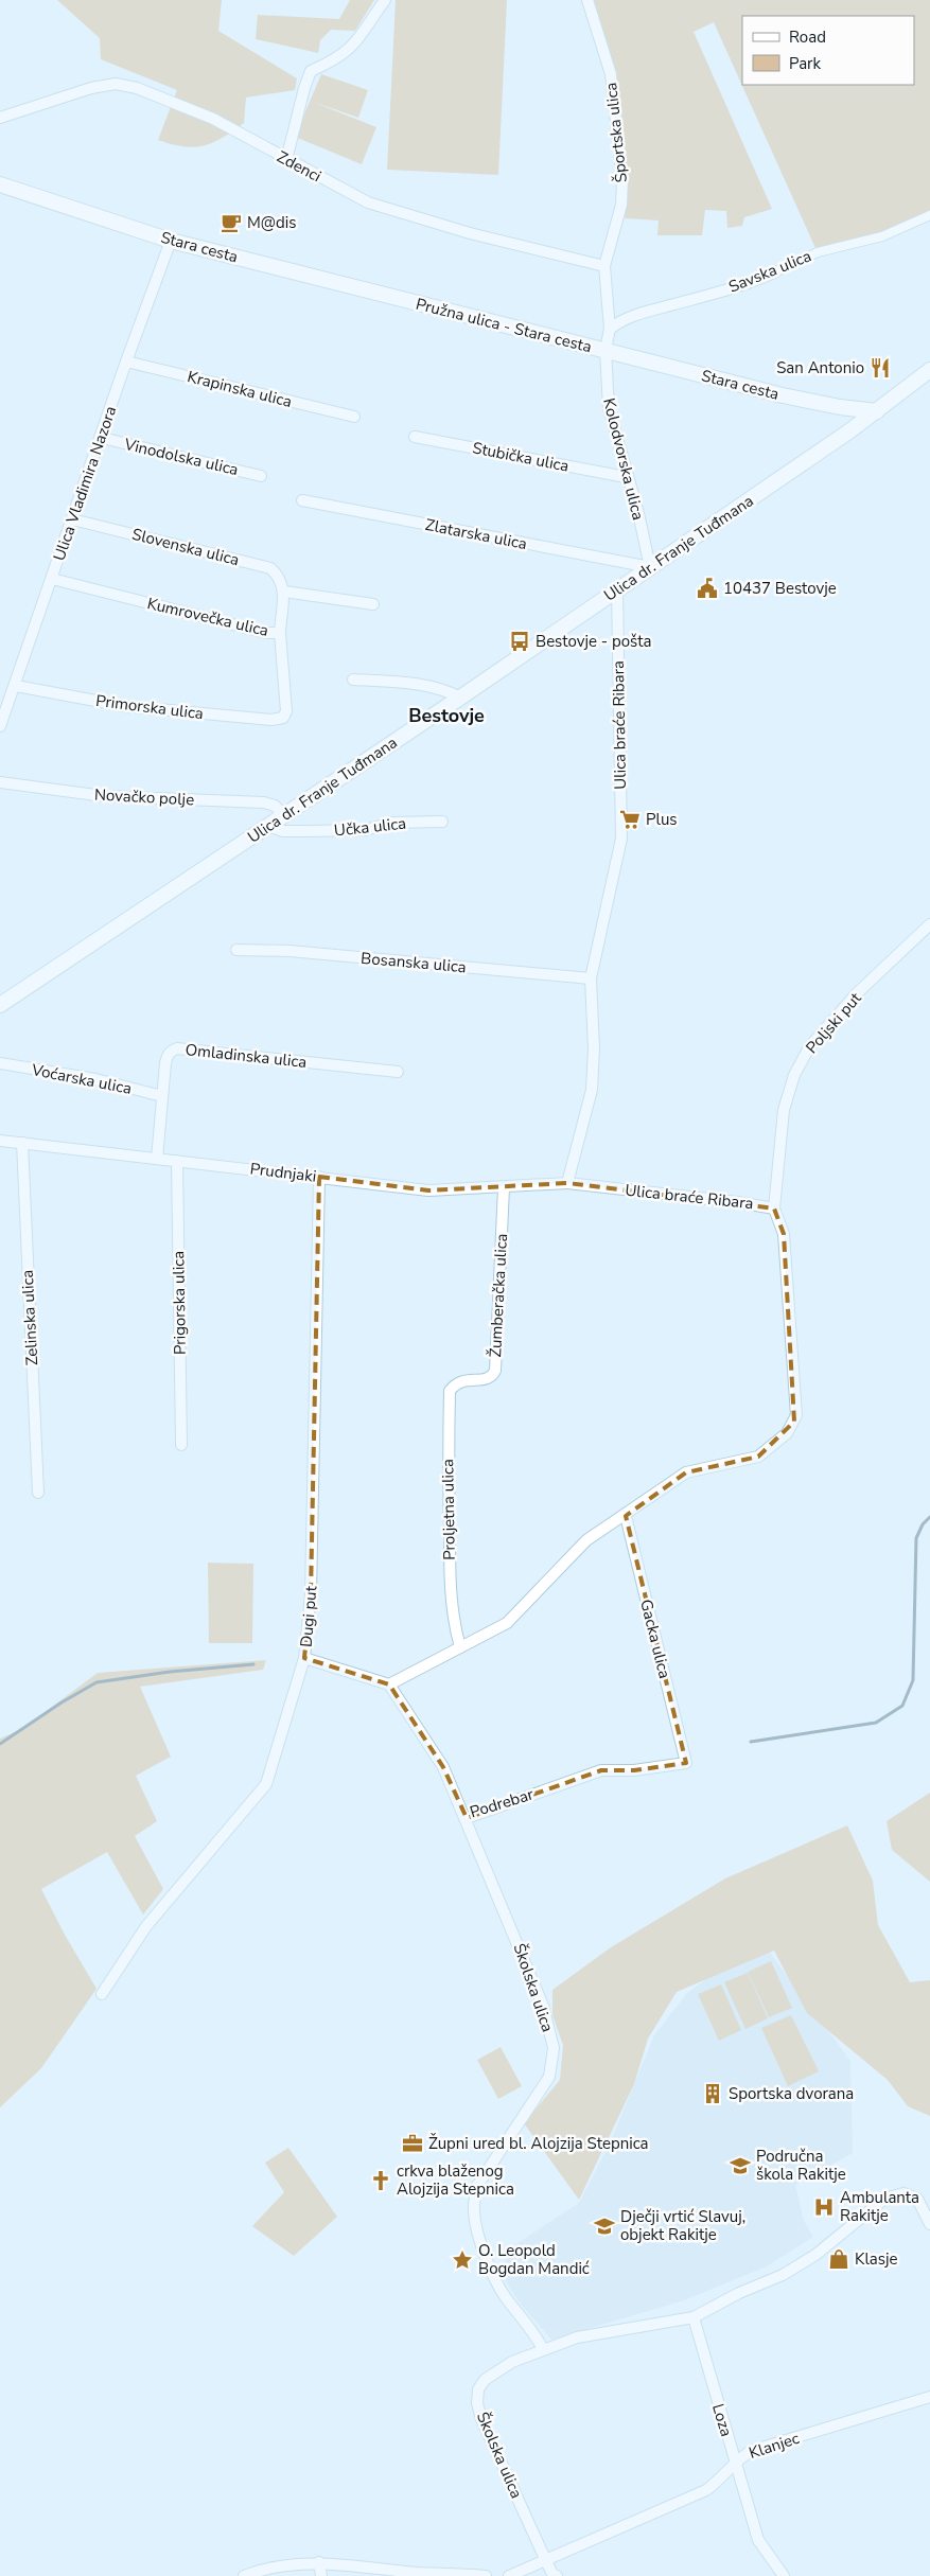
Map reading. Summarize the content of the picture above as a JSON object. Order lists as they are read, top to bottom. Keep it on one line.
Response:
{"streets":{"main road":["Stara cesta","Pružna ulica - Stara cesta","Ulica dr. Franje Tuđmana"],"street":["Športska ulica","Zdenci","Savska ulica","Krapinska ulica","Vinodolska ulica","Stubička ulica","Kolodvorska ulica","Ulica Vladimira Nazora","Zlatarska ulica","Slovenska ulica","Kumrovečka ulica","Primorska ulica","Ulica braće Ribara","Novačko polje","Učka ulica","Bosanska ulica","Poljski put","Omladinska ulica","Voćarska ulica","Prudnjaki","Žumberačka ulica","Prigorska ulica","Zelinska ulica","Proljetna ulica","Dugi put","Gacka ulica","Podrebar","Školska ulica","Loza","Klanjec"]},"crossings":[["Športska ulica","Zdenci"],["Športska ulica","Kolodvorska ulica"],["Zdenci","Kolodvorska ulica"],["Stara cesta","Pružna ulica - Stara cesta"],["Stara cesta","Kolodvorska ulica"],["Stara cesta","Ulica Vladimira Nazora"],["Stara cesta","Ulica dr. Franje Tuđmana"],["Savska ulica","Kolodvorska ulica"],["Pružna ulica - Stara cesta","Kolodvorska ulica"],["Krapinska ulica","Ulica Vladimira Nazora"],["Vinodolska ulica","Ulica Vladimira Nazora"],["Stubička ulica","Kolodvorska ulica"],["Kolodvorska ulica","Zlatarska ulica"],["Kolodvorska ulica","Ulica dr. Franje Tuđmana"],["Ulica Vladimira Nazora","Slovenska ulica"],["Ulica Vladimira Nazora","Kumrovečka ulica"],["Ulica Vladimira Nazora","Primorska ulica"],["Zlatarska ulica","Ulica dr. Franje Tuđmana"],["Ulica dr. Franje Tuđmana","Ulica braće Ribara"],["Ulica dr. Franje Tuđmana","Novačko polje"],["Ulica dr. Franje Tuđmana","Učka ulica"],["Kumrovečka ulica","Primorska ulica"],["Ulica braće Ribara","Bosanska ulica"],["Ulica braće Ribara","Poljski put"],["Ulica braće Ribara","Prudnjaki"],["Ulica braće Ribara","Proljetna ulica"],["Ulica braće Ribara","Gacka ulica"],["Ulica braće Ribara","Podrebar"],["Omladinska ulica","Voćarska ulica"],["Omladinska ulica","Prudnjaki"],["Prudnjaki","Žumberačka ulica"],["Prudnjaki","Prigorska ulica"],["Prudnjaki","Zelinska ulica"],["Prudnjaki","Dugi put"],["Žumberačka ulica","Proljetna ulica"],["Gacka ulica","Podrebar"],["Podrebar","Školska ulica"],["Školska ulica","Loza"],["Školska ulica","Klanjec"],["Loza","Klanjec"]],"districts":["Bestovje"],"places":{"cafe":["M@dis"],"restaurant":["San Antonio"],"public building":["10437 Bestovje"],"bus stop":["Bestovje - pošta"],"supermarket":["Plus"],"building":["Sportska dvorana"],"office":["Župni ured bl. Alojzija Stepnica"],"school or university":["Područna škola Rakitje","Dječji vrtić Slavuj, objekt Rakitje"],"church":["crkva blaženog Alojzija Stepnica"],"hospital":["Ambulanta Rakitje"],"shop":["Klasje"],"place":["O. Leopold Bogdan Mandić"]},"legend":["Road","Park"]}
